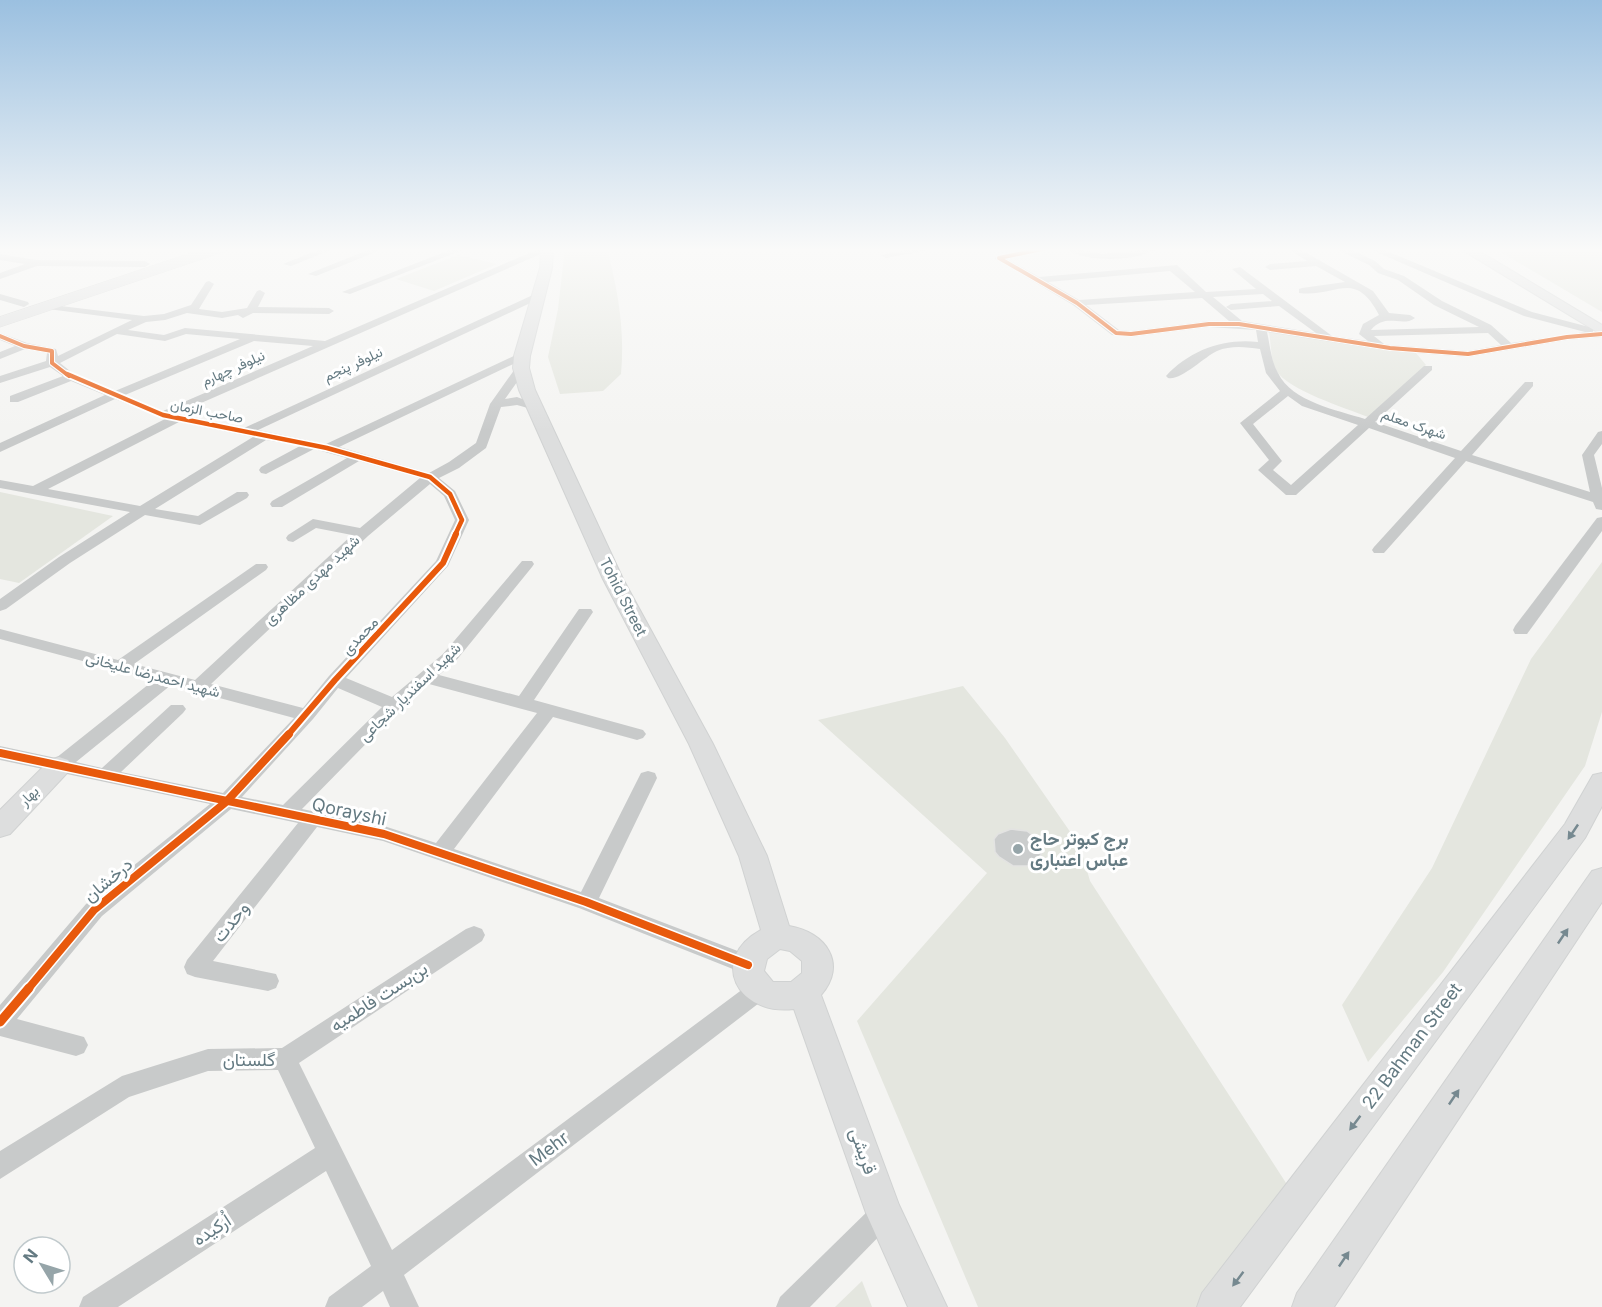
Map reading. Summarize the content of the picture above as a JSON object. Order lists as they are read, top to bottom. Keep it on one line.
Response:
{"streets":{"main road":["Tohid Street","بهار","22 Bahman Street","قریشی"],"street":["نیلوفر پنجم","نیلوفر چهارم","صاحب الزمان","شهرک معلم","شهید مهدی مظاهری","محمدی","شهید احمدرضا علیخانی","شهید اسفندیار شجاعی","Qorayshi","درخشان","وحدت","بن‌بست فاطمیه","گلستان","Mehr","اُرکیده"]},"crossings":[["نیلوفر پنجم","صاحب الزمان"],["نیلوفر چهارم","صاحب الزمان"],["صاحب الزمان","شهید مهدی مظاهری"],["صاحب الزمان","محمدی"],["شهید مهدی مظاهری","Tohid Street"],["شهید مهدی مظاهری","محمدی"],["شهید مهدی مظاهری","شهید احمدرضا علیخانی"],["Tohid Street","Qorayshi"],["Tohid Street","Mehr"],["Tohid Street","قریشی"],["محمدی","شهید احمدرضا علیخانی"],["محمدی","Qorayshi"],["محمدی","درخشان"],["شهید اسفندیار شجاعی","Qorayshi"],["بهار","Qorayshi"],["Qorayshi","درخشان"],["Qorayshi","وحدت"],["Qorayshi","Mehr"],["Qorayshi","قریشی"],["بن‌بست فاطمیه","گلستان"],["گلستان","Mehr"],["گلستان","اُرکیده"],["Mehr","قریشی"]],"places":["برج کبوتر حاج عباس اعتباری"],"north":"top left"}
